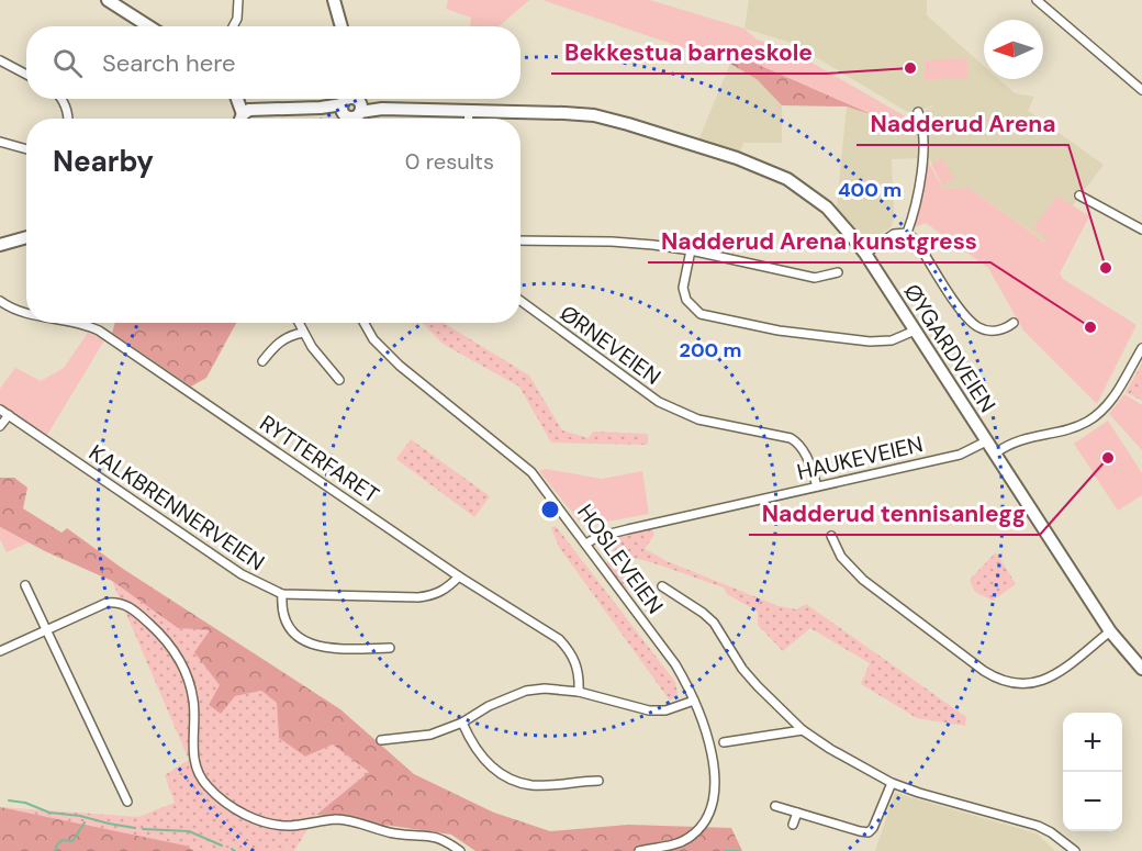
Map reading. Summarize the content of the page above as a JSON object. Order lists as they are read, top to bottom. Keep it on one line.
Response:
{"streets":{"street":["ØRNEVEIEN","ØYGARDVEIEN","HAUKEVEIEN","RYTTERFARET","KALKBRENNERVEIEN","HOSLEVEIEN"]},"crossings":[["ØRNEVEIEN","HAUKEVEIEN"],["ØYGARDVEIEN","HAUKEVEIEN"],["HAUKEVEIEN","HOSLEVEIEN"],["RYTTERFARET","KALKBRENNERVEIEN"]],"places":["Bekkestua barneskole","Nadderud Arena","Nadderud Arena kunstgress","Nadderud tennisanlegg"],"north":"left","page":{"search":"Search here","heading":["Nearby","0 results"],"map_buttons":["+","−"]},"rings":["400 m","200 m"]}
